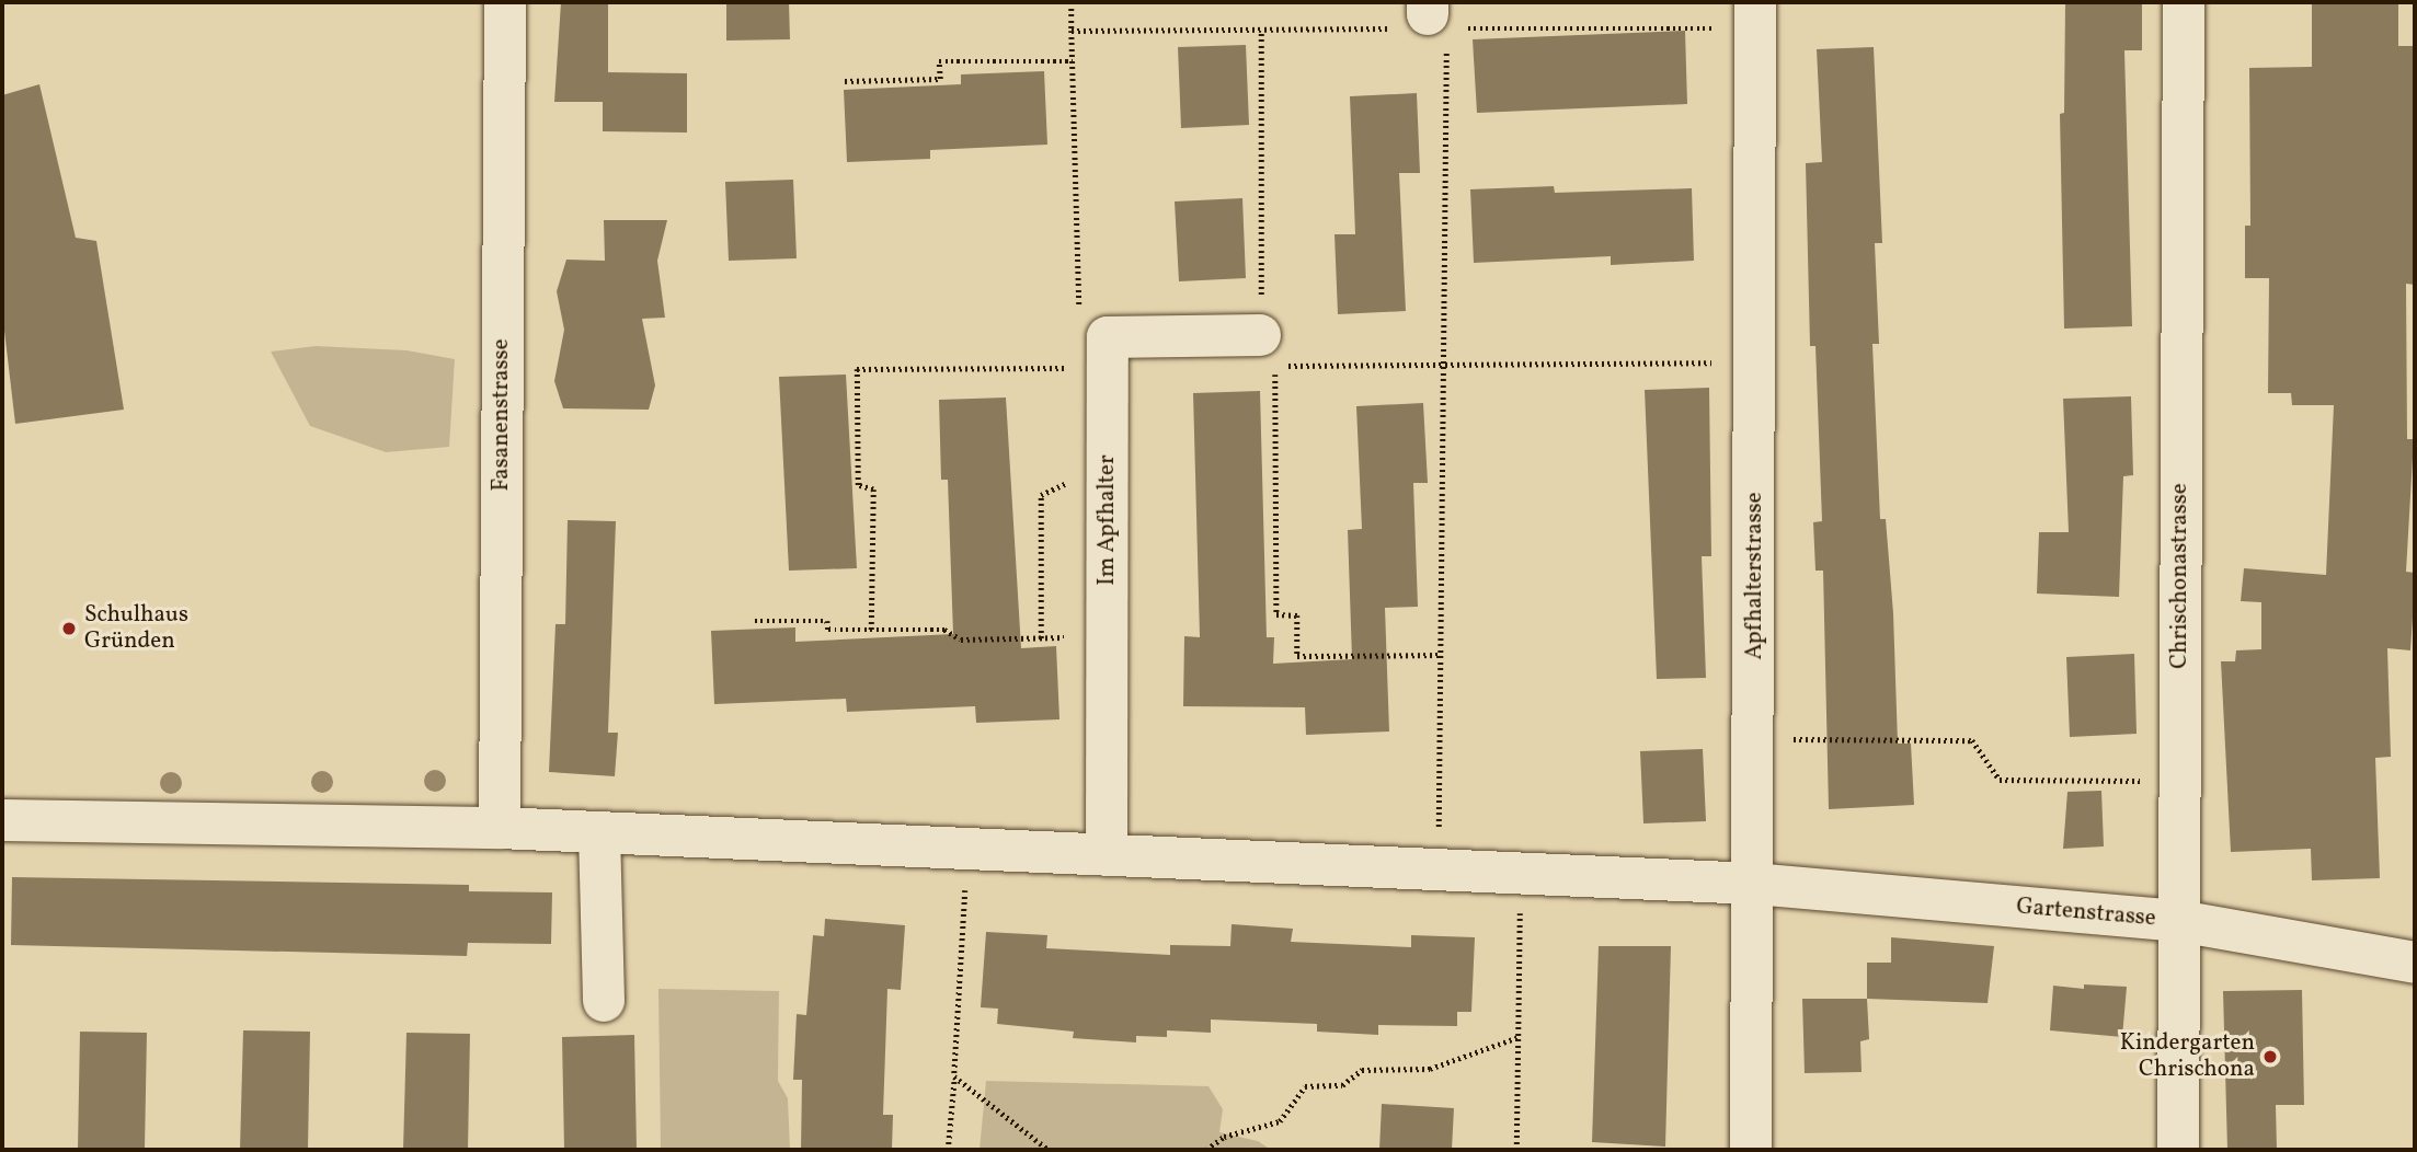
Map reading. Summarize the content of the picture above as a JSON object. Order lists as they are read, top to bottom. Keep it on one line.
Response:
{"streets":{"street":["Fasanenstrasse","Im Apfhalter","Apfhalterstrasse","Chrischonastrasse","Gartenstrasse"]},"crossings":[["Fasanenstrasse","Gartenstrasse"],["Im Apfhalter","Gartenstrasse"],["Apfhalterstrasse","Gartenstrasse"],["Chrischonastrasse","Gartenstrasse"]],"places":["Schulhaus Gründen","Kindergarten Chrischona"]}
